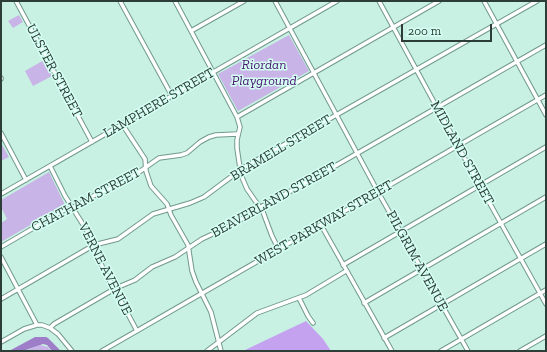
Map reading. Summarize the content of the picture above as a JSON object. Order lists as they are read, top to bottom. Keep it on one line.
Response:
{"streets":{"street":["ULSTER STREET","LAMPHERE STREET","BRAMELL STREET","MIDLAND STREET","CHATHAM STREET","BEAVERLAND STREET","WEST PARKWAY STREET","PILGRIM AVENUE","VERNE AVENUE"]},"crossings":[["ULSTER STREET","LAMPHERE STREET"],["LAMPHERE STREET","PILGRIM AVENUE"],["LAMPHERE STREET","VERNE AVENUE"],["BRAMELL STREET","MIDLAND STREET"],["BRAMELL STREET","PILGRIM AVENUE"],["BRAMELL STREET","VERNE AVENUE"],["MIDLAND STREET","BEAVERLAND STREET"],["MIDLAND STREET","WEST PARKWAY STREET"],["CHATHAM STREET","VERNE AVENUE"],["BEAVERLAND STREET","PILGRIM AVENUE"],["BEAVERLAND STREET","VERNE AVENUE"],["WEST PARKWAY STREET","PILGRIM AVENUE"],["WEST PARKWAY STREET","VERNE AVENUE"]],"parks":["Riordan Playground"],"scale_bar":"200 m"}
